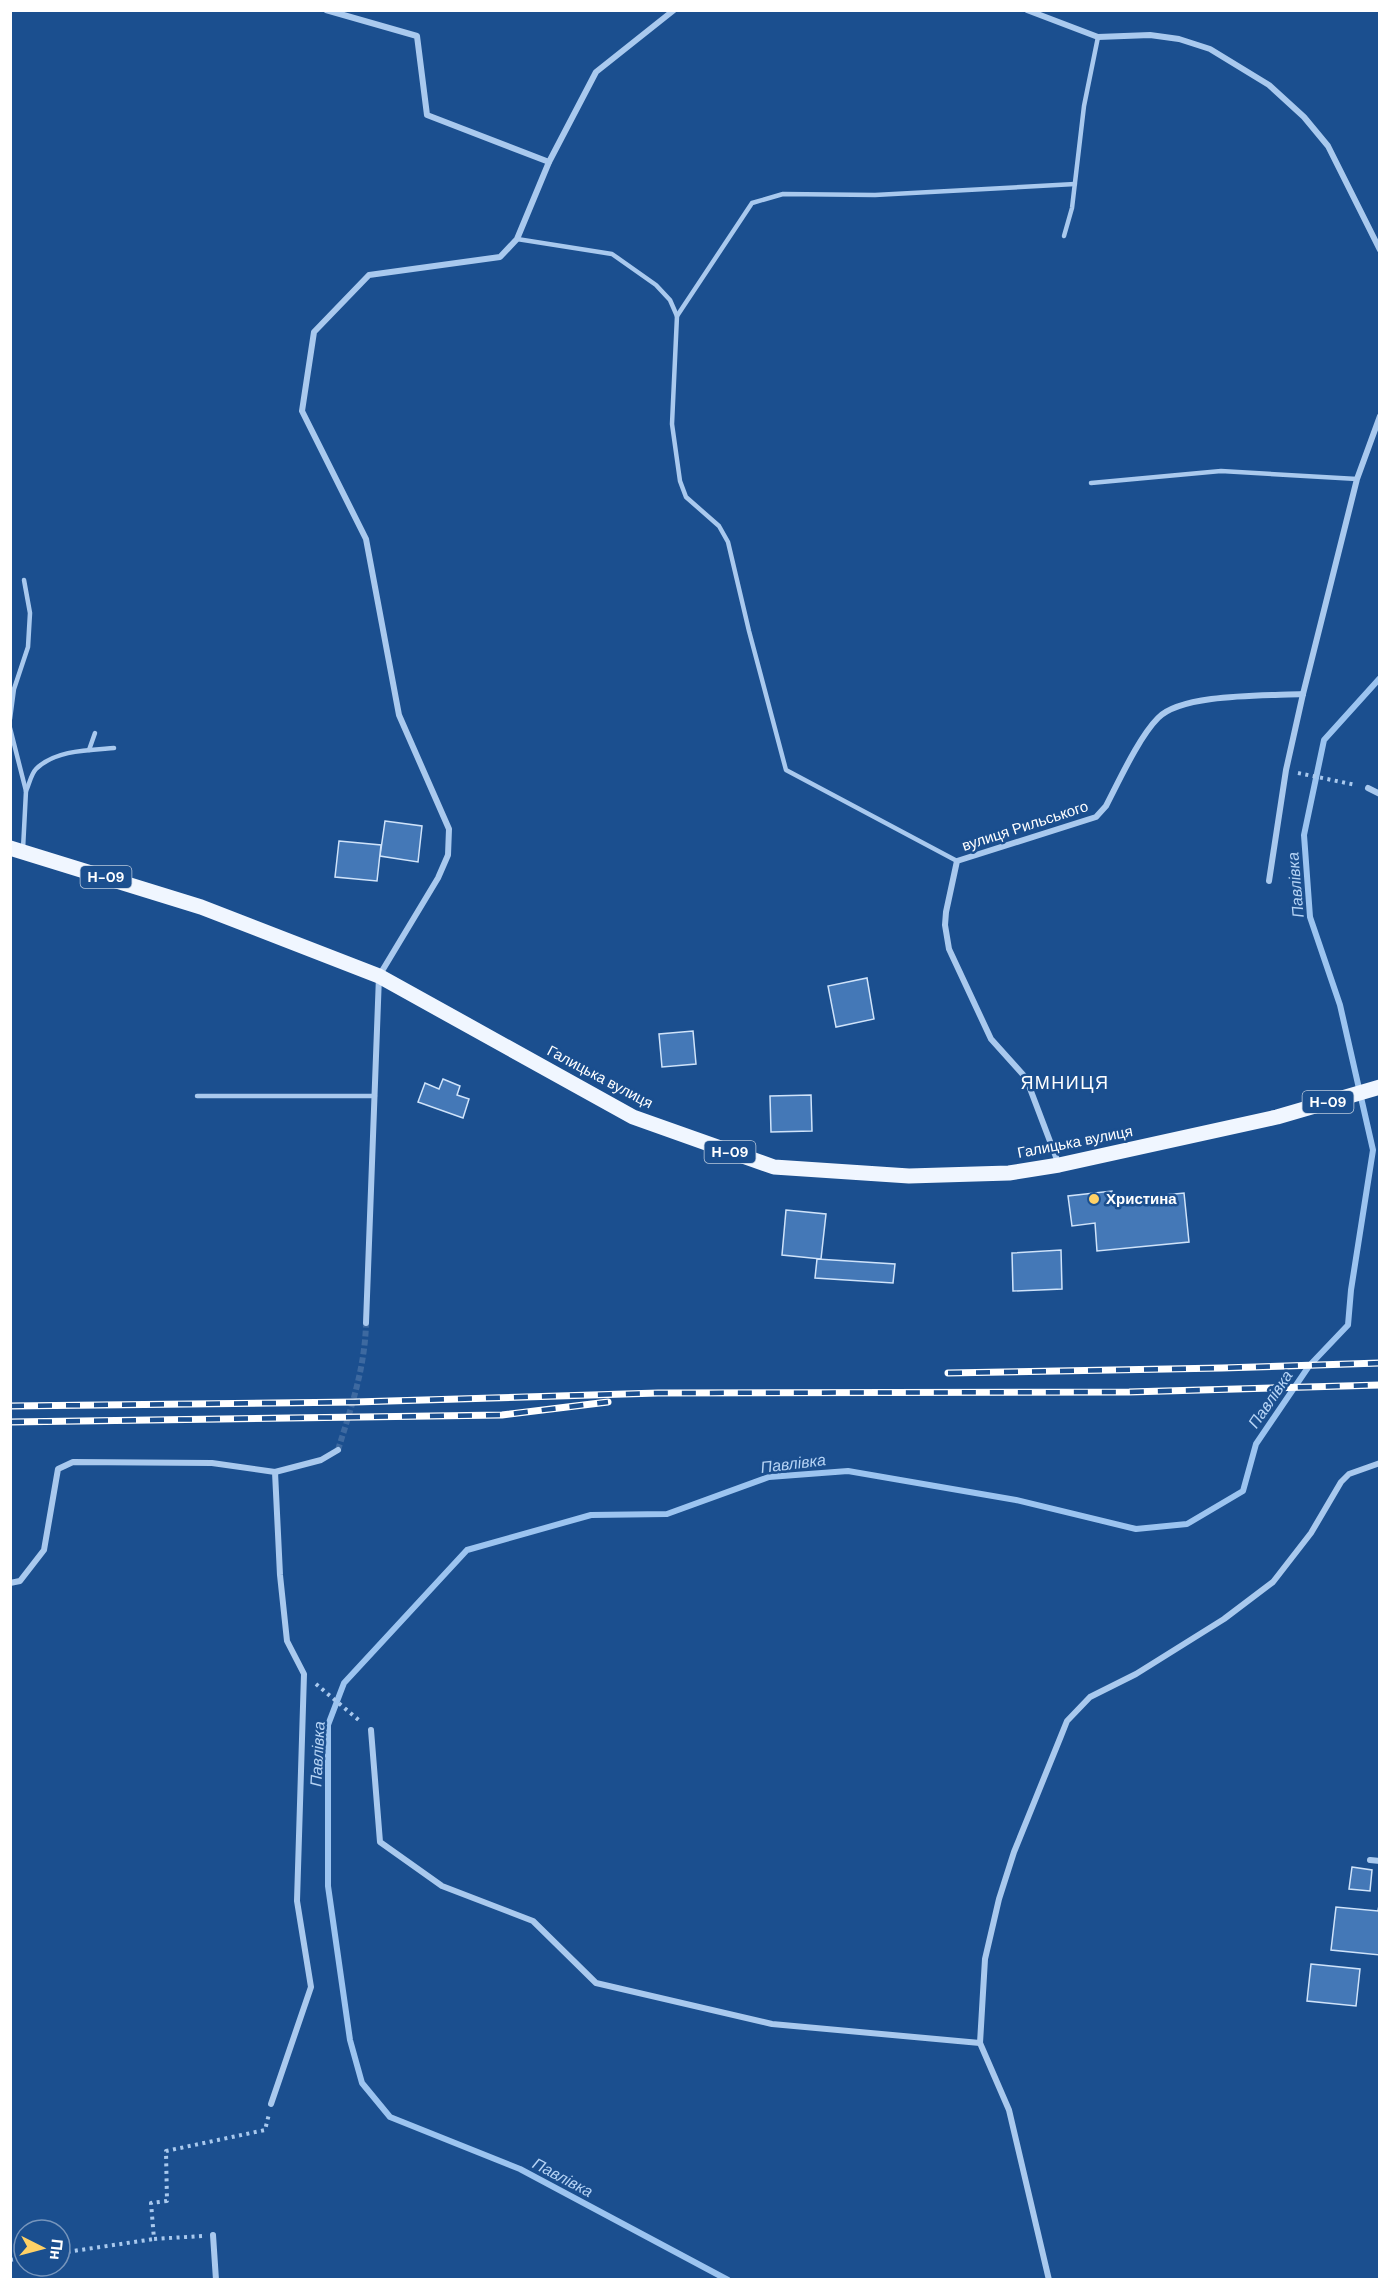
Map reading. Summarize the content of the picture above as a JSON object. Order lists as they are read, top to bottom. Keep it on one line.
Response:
{"streets":{"main road":["Н-09","Галицька вулиця"],"street":["вулиця Рильського"]},"crossings":[["вулиця Рильського","Галицька вулиця"]],"districts":["ЯМНИЦЯ"],"water":["Павлівка"],"places":["Христина"],"north":"right"}
